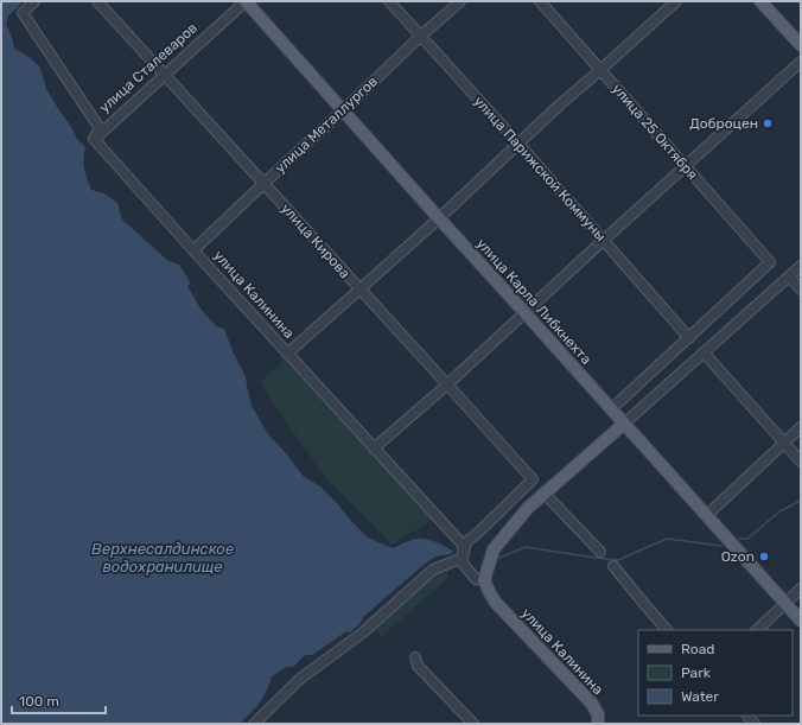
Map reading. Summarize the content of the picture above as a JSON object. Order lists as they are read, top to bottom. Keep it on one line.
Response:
{"streets":{"main road":["улица Калинина","улица Карла Либкнехта"],"street":["улица Сталеваров","улица Металлургов","улица 25 Октября","улица Парижской Коммуны","улица Кирова"]},"crossings":[["улица Сталеваров","улица Кирова"],["улица Сталеваров","улица Калинина"],["улица Сталеваров","улица Карла Либкнехта"],["улица Металлургов","улица Парижской Коммуны"],["улица Металлургов","улица Кирова"],["улица Металлургов","улица Калинина"],["улица Металлургов","улица Карла Либкнехта"],["улица 25 Октября","улица Парижской Коммуны"],["улица Кирова","улица Калинина"]],"water":["Верхнесалдинское водохранилище"],"places":["Доброцен","Ozon"],"legend":["Road","Park","Water"],"scale_bar":"100 m"}
